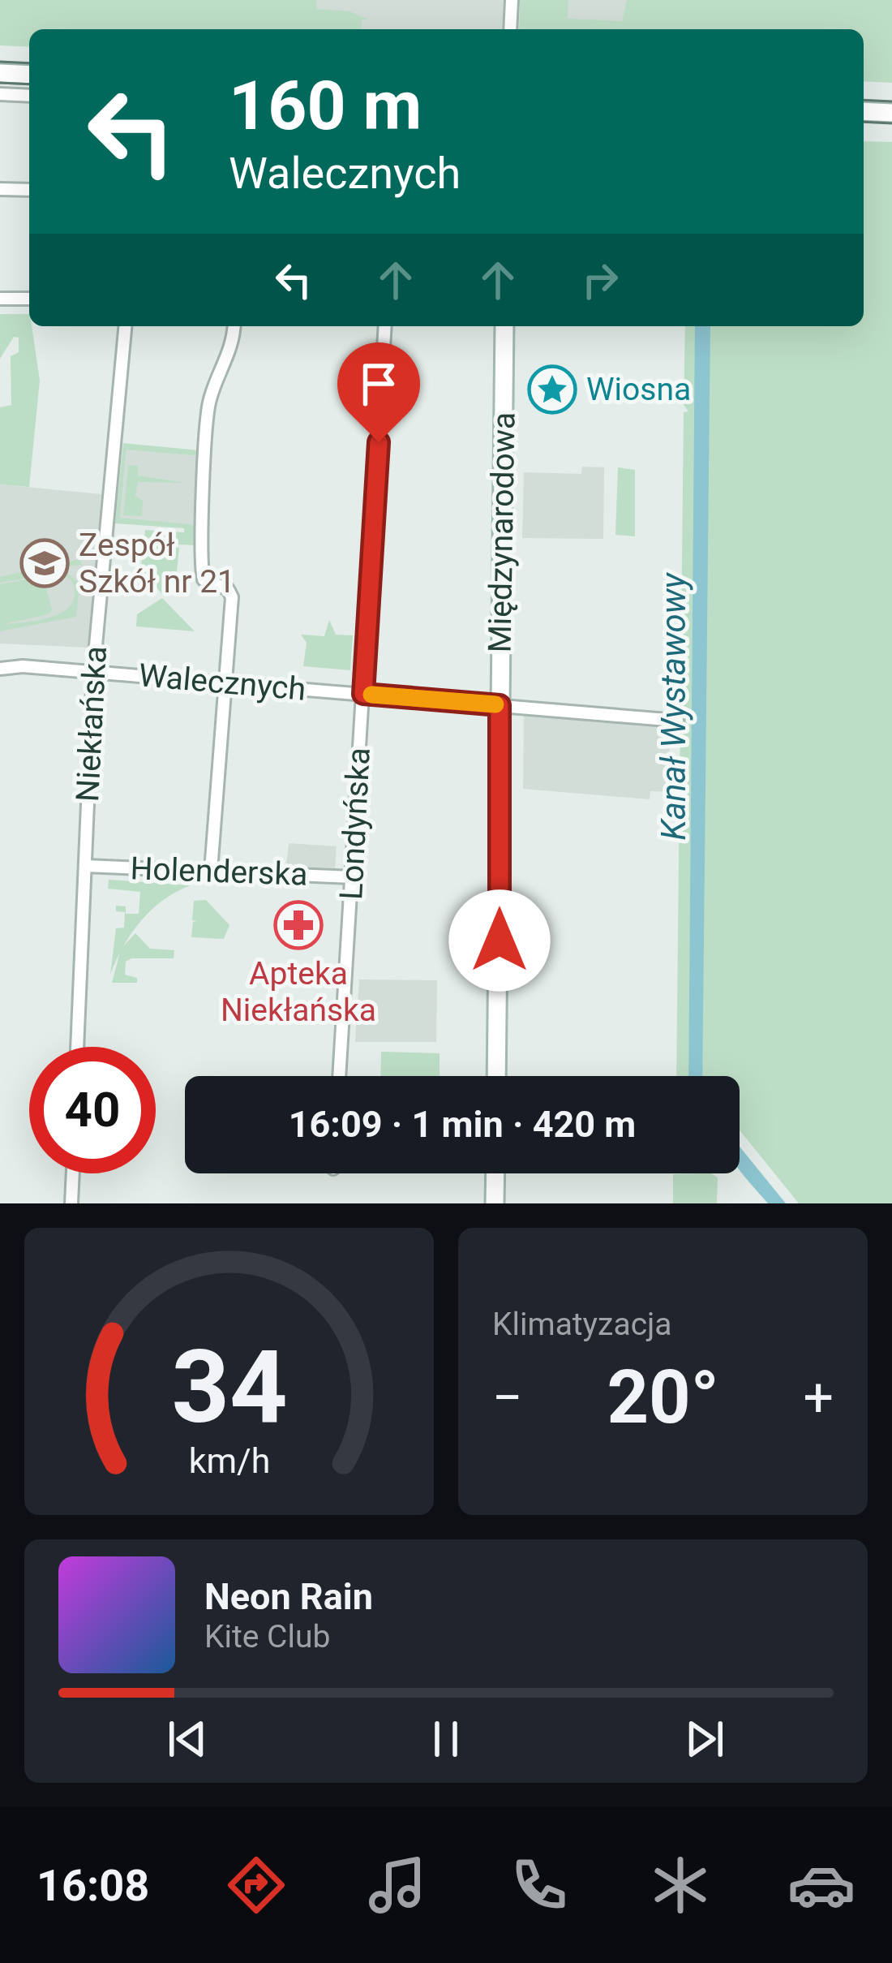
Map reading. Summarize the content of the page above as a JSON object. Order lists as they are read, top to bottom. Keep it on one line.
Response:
{"streets":{"street":["Międzynarodowa","Walecznych","Niekłańska","Londyńska","Holenderska"]},"crossings":[["Międzynarodowa","Walecznych"],["Walecznych","Niekłańska"],["Walecznych","Londyńska"],["Niekłańska","Holenderska"],["Londyńska","Holenderska"]],"water":["Kanał Wystawowy"],"places":{"place":["Wiosna"],"school or university":["Zespół Szkół nr 21"],"pharmacy":["Apteka Niekłańska"]},"page":{"turn":["160 m","Walecznych"],"limit":"40","trip":"16:09 · 1 min · 420 m","tile":"Klimatyzacja","heat":["−","20°","+"],"song":["Neon Rain","Kite Club"],"tabs":"16:08","gauge":["34","km/h"]}}
